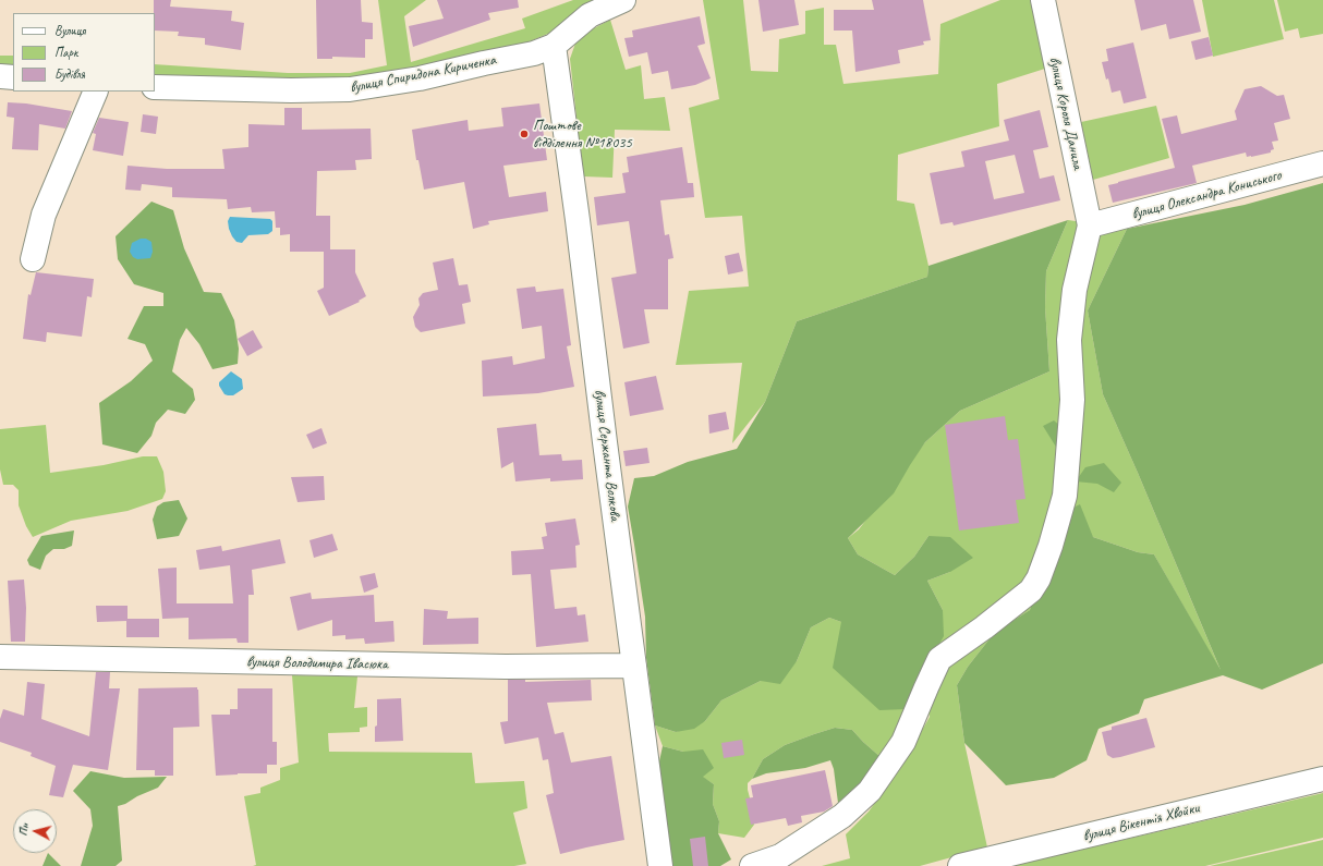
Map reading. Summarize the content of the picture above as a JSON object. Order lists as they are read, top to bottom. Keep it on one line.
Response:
{"streets":{"street":["вулиця Спиридона Кириченка","вулиця Короля Данила","вулиця Олександра Кониського","вулиця Сержанта Волкова","вулиця Володимира Івасюка","вулиця Вікентія Хвойки"]},"crossings":[["вулиця Спиридона Кириченка","вулиця Сержанта Волкова"],["вулиця Короля Данила","вулиця Олександра Кониського"],["вулиця Сержанта Волкова","вулиця Володимира Івасюка"]],"places":["Поштове відділення №18035"],"legend":["Вулиця","Парк","Будівля"],"north":"left"}
